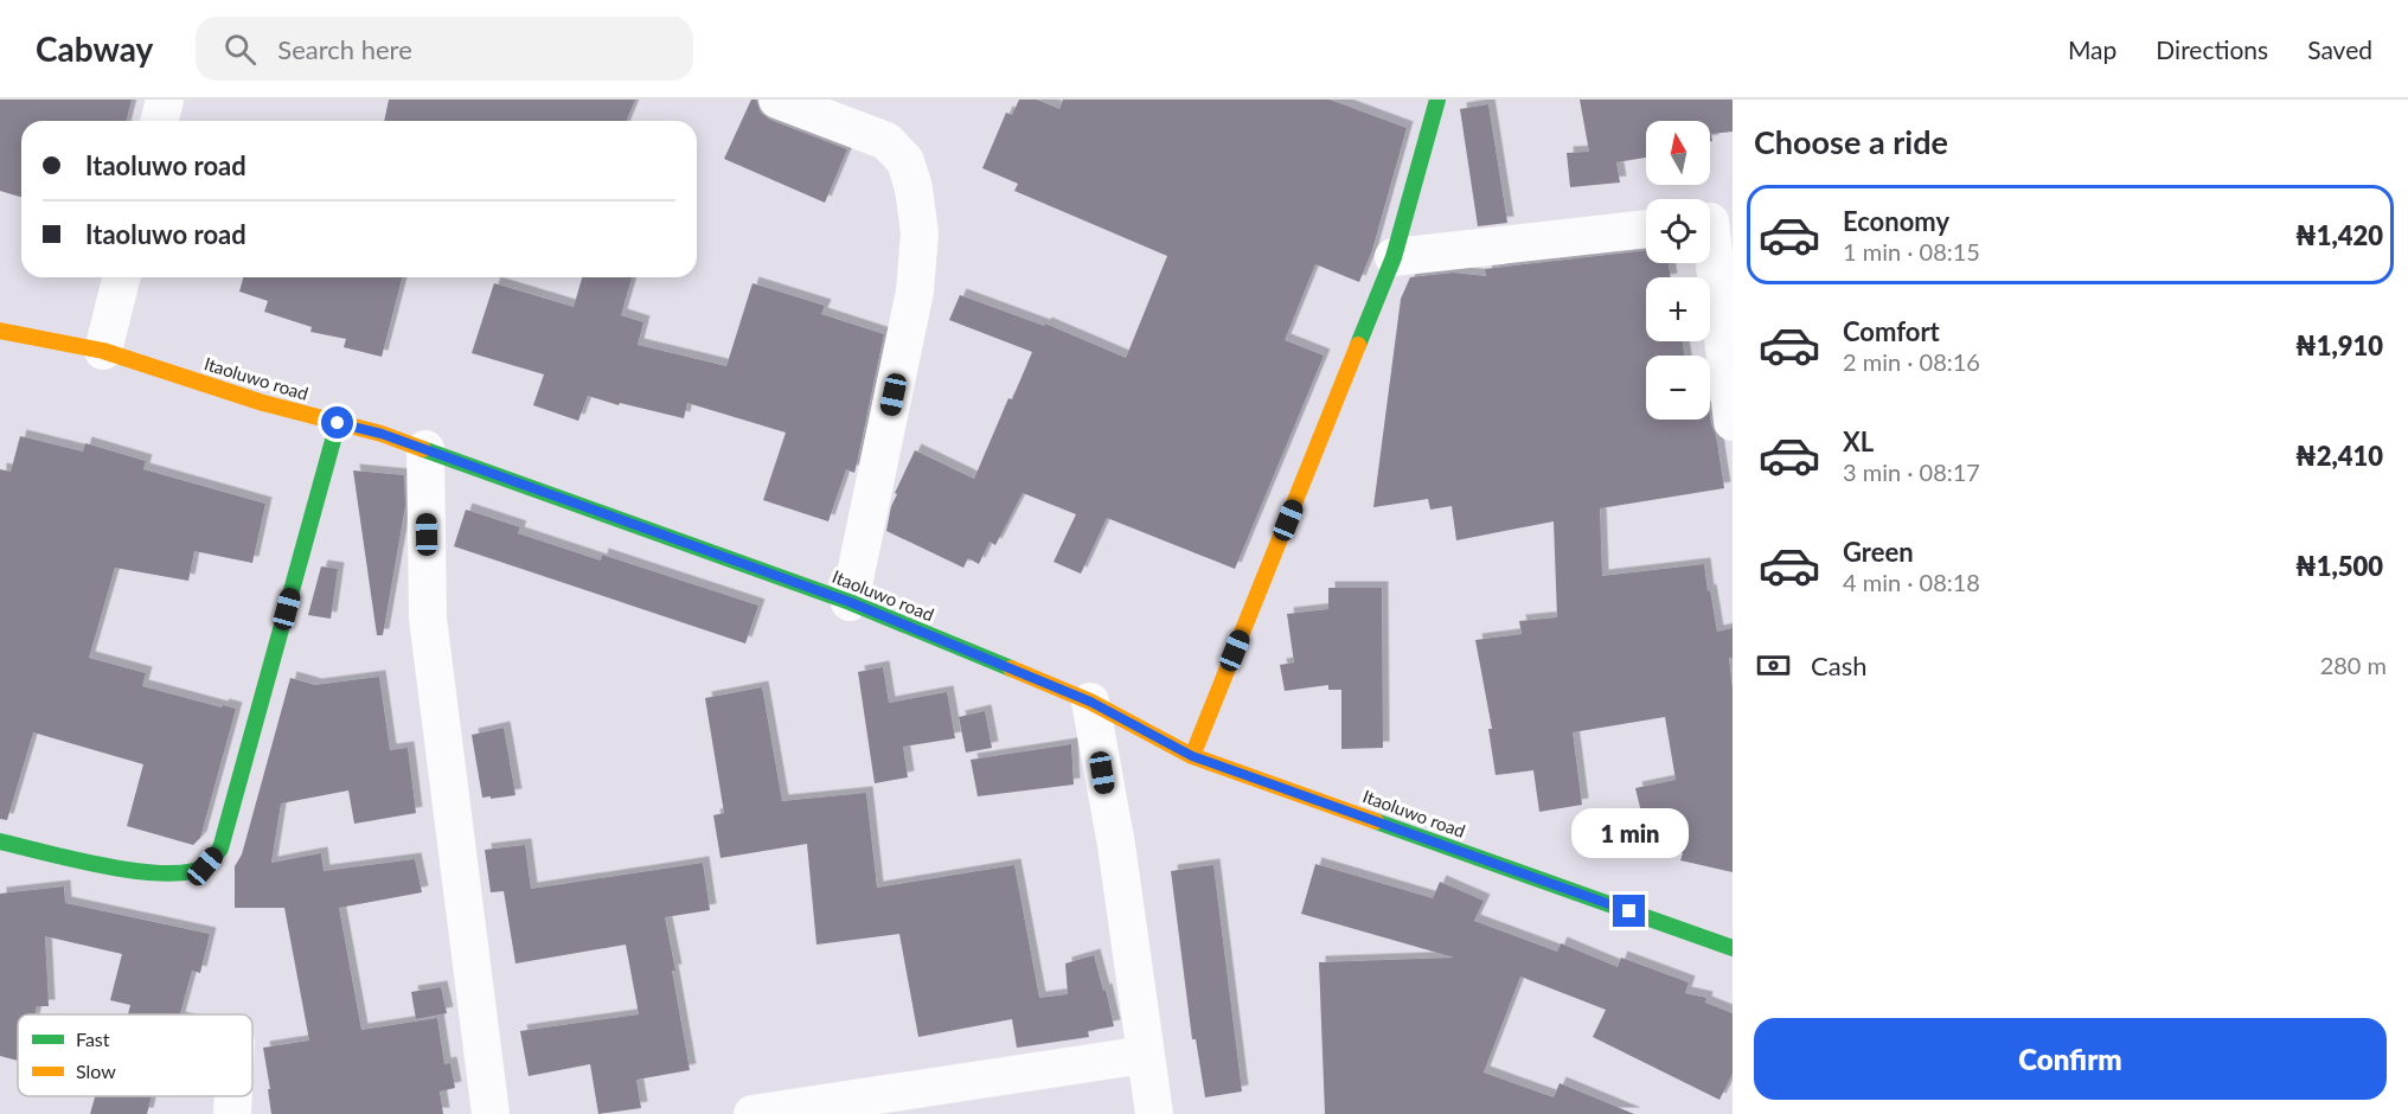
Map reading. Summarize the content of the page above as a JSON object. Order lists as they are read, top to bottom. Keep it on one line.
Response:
{"streets":{"street":["Itaoluwo road"]},"legend":["Fast","Slow"],"north":"top","page":{"header":"Cabway","search":"Search here","nav":["Map","Directions","Saved"],"heading":"Choose a ride","map_buttons":["+","−"],"banner":["Itaoluwo road","Itaoluwo road"],"list":[{"name":"Economy","note":"1 min · 08:15","value":"₦1,420"},{"name":"Comfort","note":"2 min · 08:16","value":"₦1,910"},{"name":"XL","note":"3 min · 08:17","value":"₦2,410"},{"name":"Green","note":"4 min · 08:18","value":"₦1,500"}],"pay":["Cash","280 m"],"bubble":"1 min","buttons":"Confirm"}}
